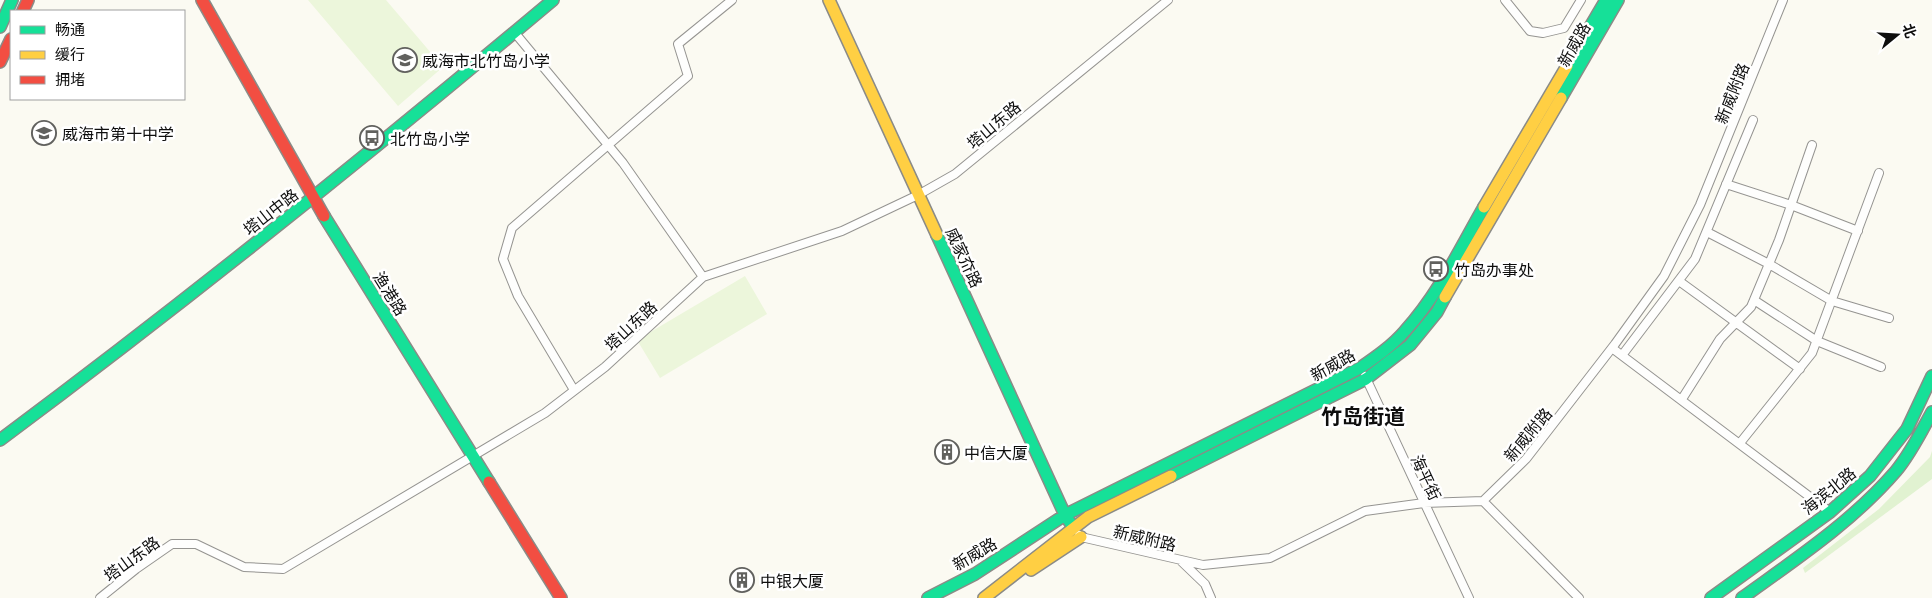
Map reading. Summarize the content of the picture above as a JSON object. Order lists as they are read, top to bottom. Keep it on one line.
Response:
{"streets":{"main road":["新威路","塔山中路","威家夼路","渔港路","海滨北路"],"street":["新威附路","塔山东路","海平街"]},"crossings":[["新威路","威家夼路"],["新威路","海平街"],["新威附路","海平街"],["塔山东路","威家夼路"],["塔山东路","渔港路"],["塔山中路","渔港路"]],"districts":["竹岛街道"],"places":{"school or university":["威海市北竹岛小学","威海市第十中学"],"bus stop":["北竹岛小学","竹岛办事处"],"building":["中信大厦","中银大厦"]},"legend":["畅通","缓行","拥堵"],"north":"right"}
